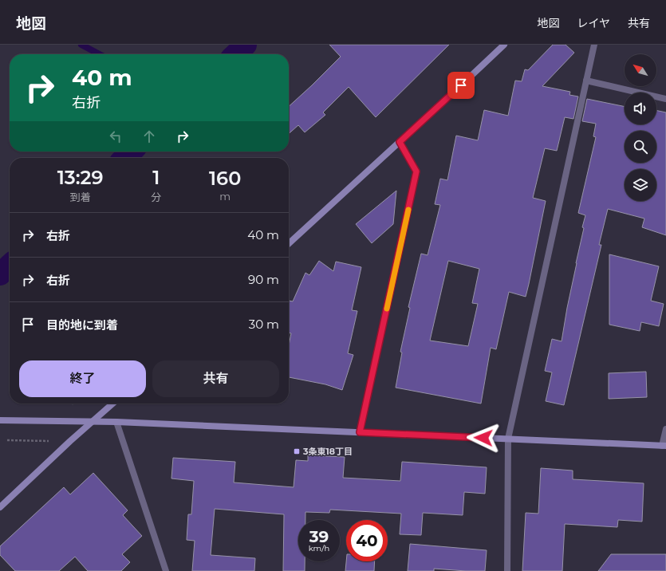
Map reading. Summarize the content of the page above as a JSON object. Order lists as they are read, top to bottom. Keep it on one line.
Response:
{"places":{"transit":["3条東18丁目"]},"north":"top left","page":{"header":"地図","nav":["地図","レイヤ","共有"],"turn":["40 m","右折"],"eta":["13:29","到着","1","分","160","m"],"list":[{"name":"右折","value":"40 m"},{"name":"右折","value":"90 m"},{"name":"目的地に到着","value":"30 m"}],"buttons":["終了","共有"],"speed":"39 km/h","limit":"40"}}
